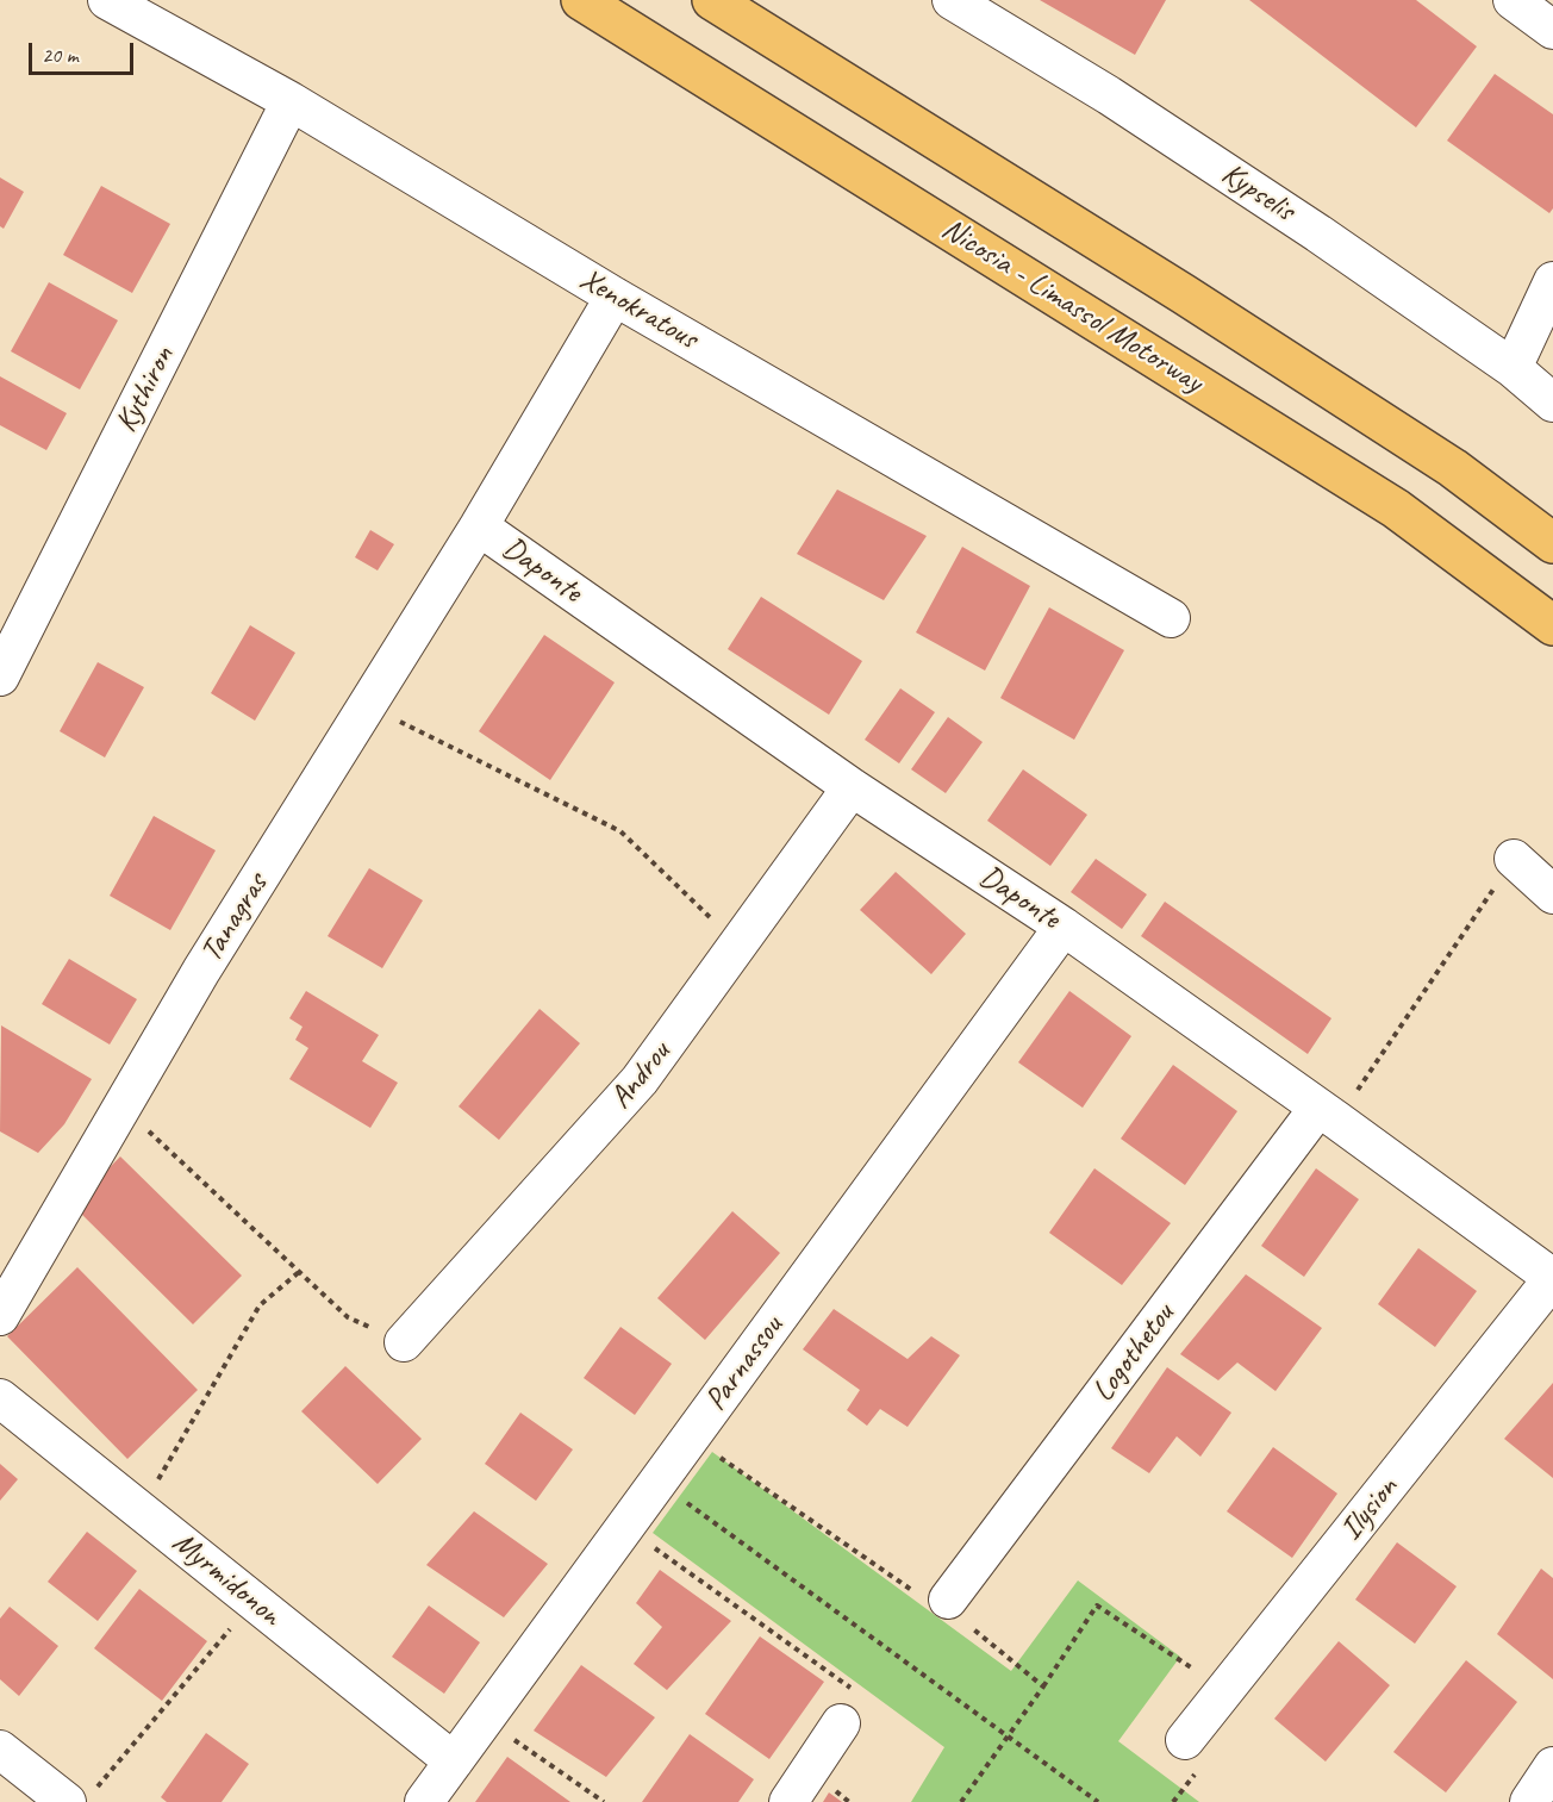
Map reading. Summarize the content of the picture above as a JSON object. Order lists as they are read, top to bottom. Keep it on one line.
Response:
{"streets":{"highway":["Nicosia - Limassol Motorway"],"street":["Kypselis","Xenokratous","Kythiron","Daponte","Tanagras","Androu","Logothetou","Parnassou","Ilysion","Myrmidonon"]},"crossings":[["Xenokratous","Kythiron"],["Xenokratous","Tanagras"],["Daponte","Tanagras"],["Daponte","Androu"],["Daponte","Logothetou"],["Daponte","Parnassou"],["Daponte","Ilysion"],["Parnassou","Myrmidonon"]],"scale_bar":"20 m"}
